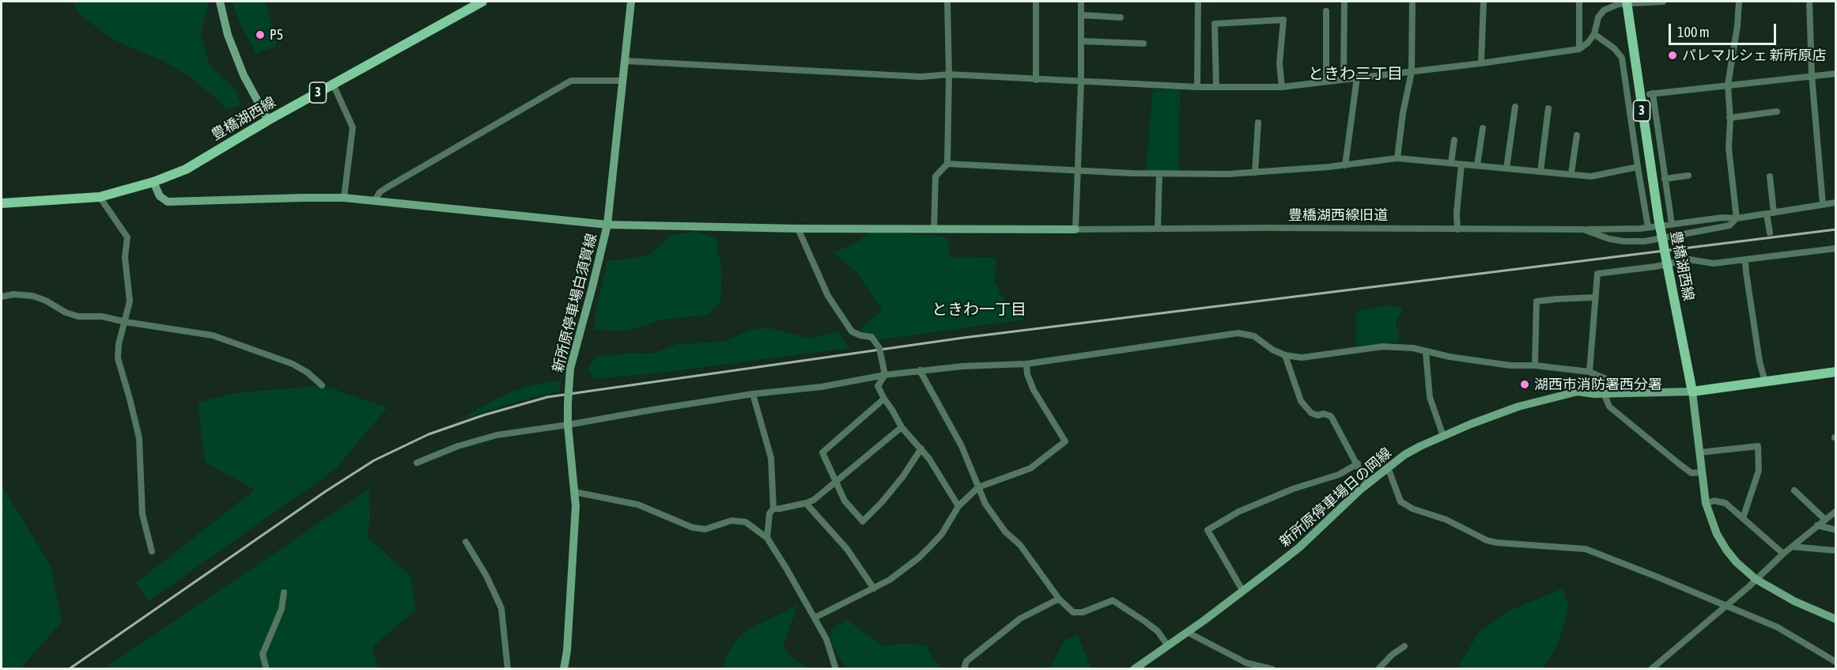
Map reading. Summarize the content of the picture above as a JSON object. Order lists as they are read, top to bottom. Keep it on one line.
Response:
{"streets":{"main road":["3","豊橋湖西線"],"street":["豊橋湖西線旧道","新所原停車場白須賀線","新所原停車場日の岡線"]},"crossings":[["豊橋湖西線","豊橋湖西線旧道"],["豊橋湖西線","新所原停車場日の岡線"],["豊橋湖西線旧道","新所原停車場白須賀線"]],"districts":["ときわ三丁目","ときわ一丁目"],"places":["P5","パレマルシェ 新所原店","湖西市消防署西分署"],"scale_bar":"100 m"}
